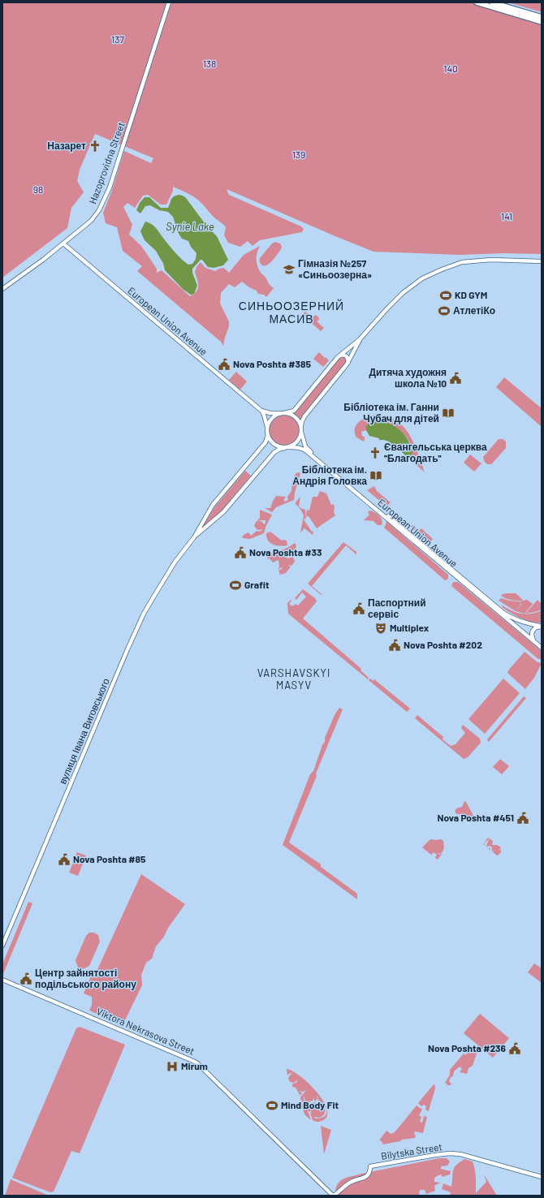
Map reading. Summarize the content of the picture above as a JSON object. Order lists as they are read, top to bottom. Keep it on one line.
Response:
{"streets":{"main road":["Hazoprovidna Street","European Union Avenue","вулиця Івана Виговського","Viktora Nekrasova Street","Bilytska Street"]},"crossings":[["Hazoprovidna Street","European Union Avenue"],["European Union Avenue","вулиця Івана Виговського"],["Viktora Nekrasova Street","Bilytska Street"]],"districts":["СИНЬООЗЕРНИЙ МАСИВ","VARSHAVSKYI MASYV"],"water":["Synie Lake"],"parks":["137","138","140","139","98","141"],"places":{"church":["Назарет","Євангельська церква ''Благодать''"],"school or university":["Гімназія №257 «Синьоозерна»"],"sports":["KD GYM","АтлетіКо","Grafit","Mind Body Fit"],"public building":["Nova Poshta #385","Дитяча художня школа №10","Nova Poshta #33","Паспортний сервіс","Nova Poshta #202","Nova Poshta #451","Nova Poshta #85","Центр зайнятості подільського району","Nova Poshta #236"],"library":["Бібліотека ім. Ганни Чубач для дітей","Бібліотека ім. Андрія Головка"],"theatre":["Multiplex"],"hospital":["Mirum"]}}
